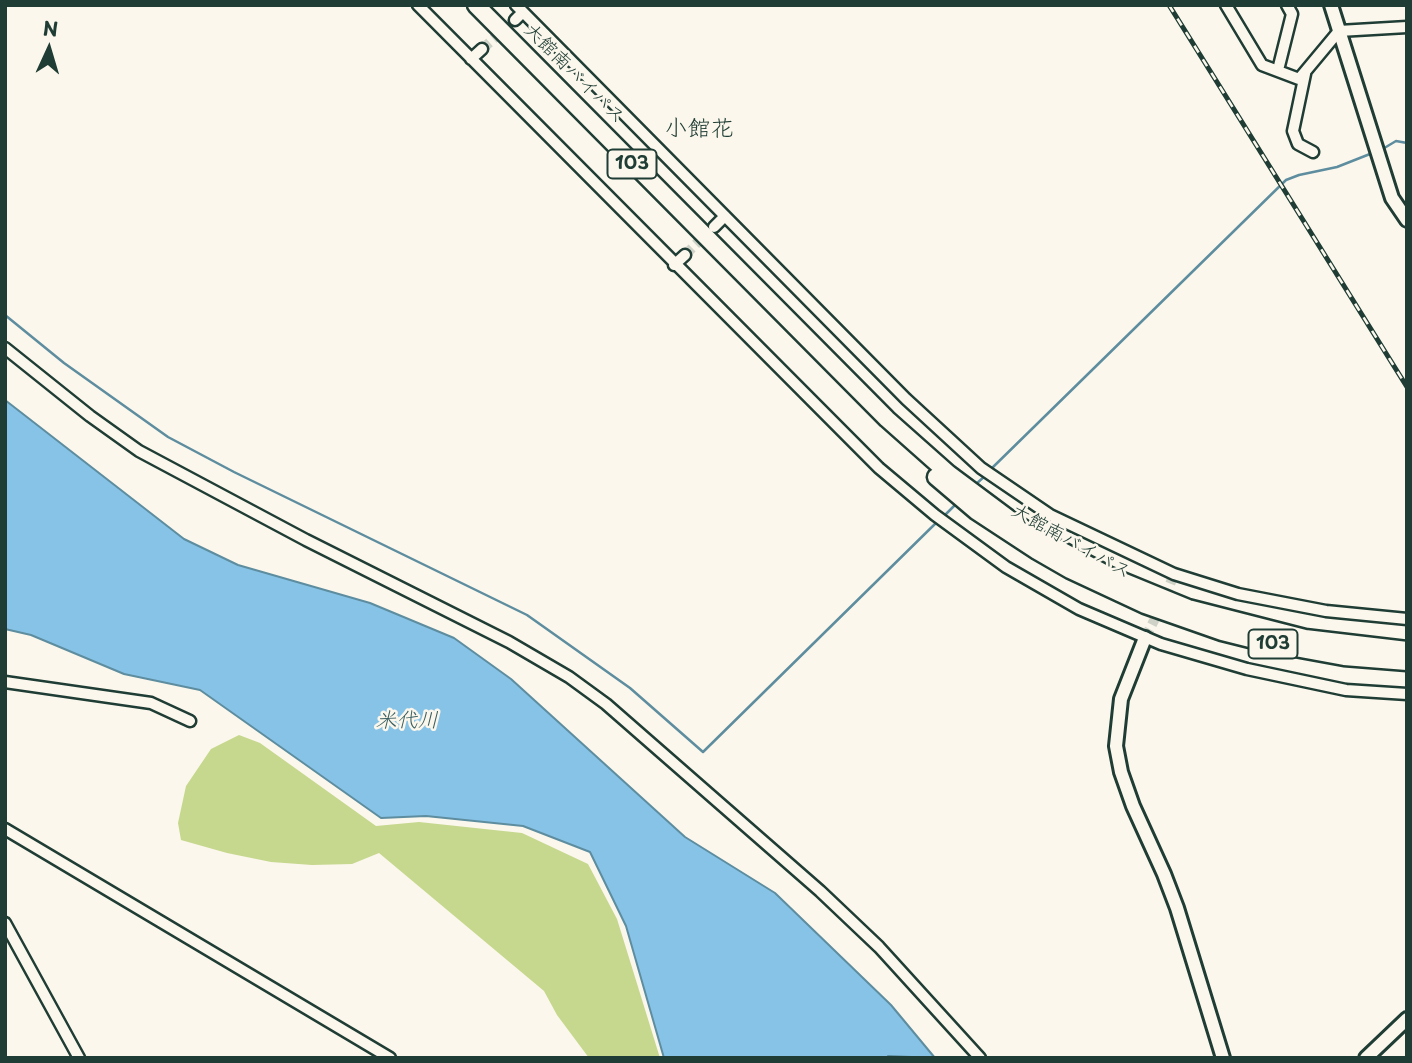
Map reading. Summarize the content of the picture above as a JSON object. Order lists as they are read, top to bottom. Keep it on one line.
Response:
{"streets":{"highway":["大館南バイパス","103"]},"districts":["小館花"],"water":["米代川"],"north":"top"}
